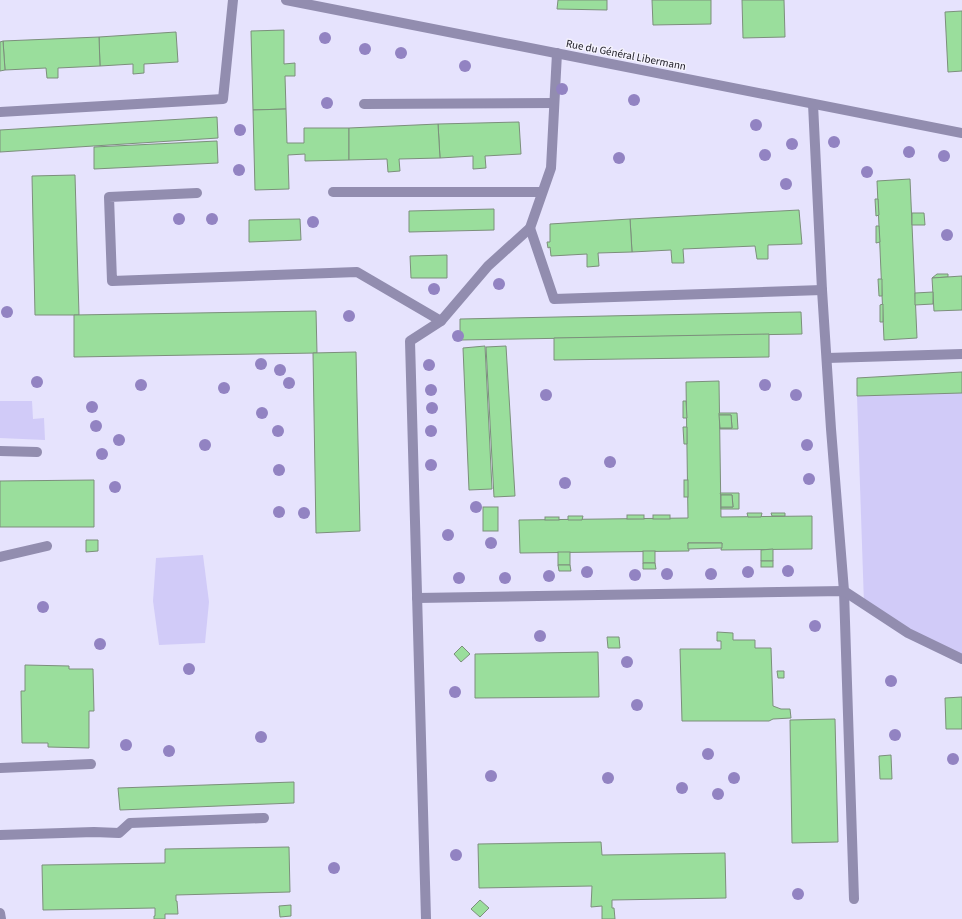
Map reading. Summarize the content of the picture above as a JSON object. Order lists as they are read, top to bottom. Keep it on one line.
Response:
{"streets":{"street":["Rue du Général Libermann"]}}
